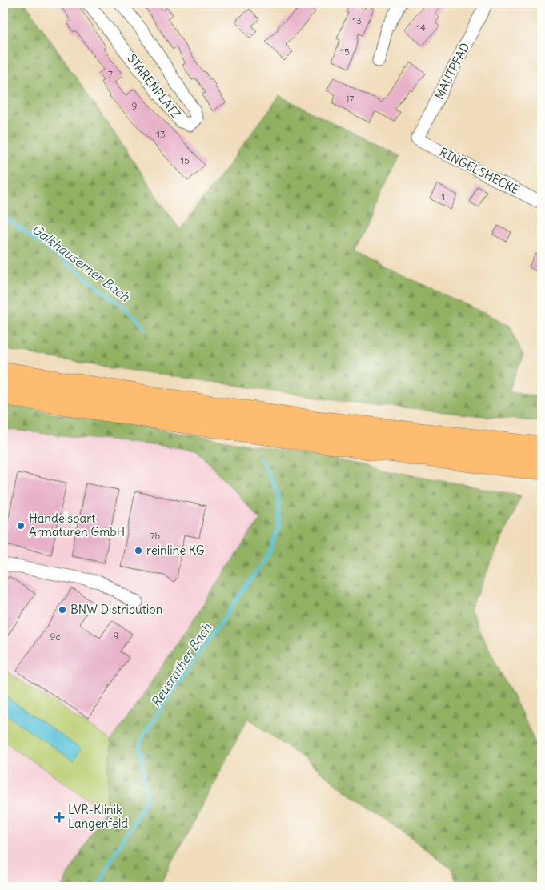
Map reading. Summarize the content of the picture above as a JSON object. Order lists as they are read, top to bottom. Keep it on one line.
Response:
{"streets":{"street":["MAUTPFAD","STARENPLATZ","RINGELSHECKE"]},"crossings":[["MAUTPFAD","RINGELSHECKE"]],"water":["Galkhauserner Bach","Reusrather Bach"],"places":{"other":["Handelspart Armaturen GmbH","reinline KG","BNW Distribution"],"health":["LVR-Klinik Langenfeld"]},"house_numbers":["13","14","15","7","17","9","13","15","1","7b","9","9c"]}
